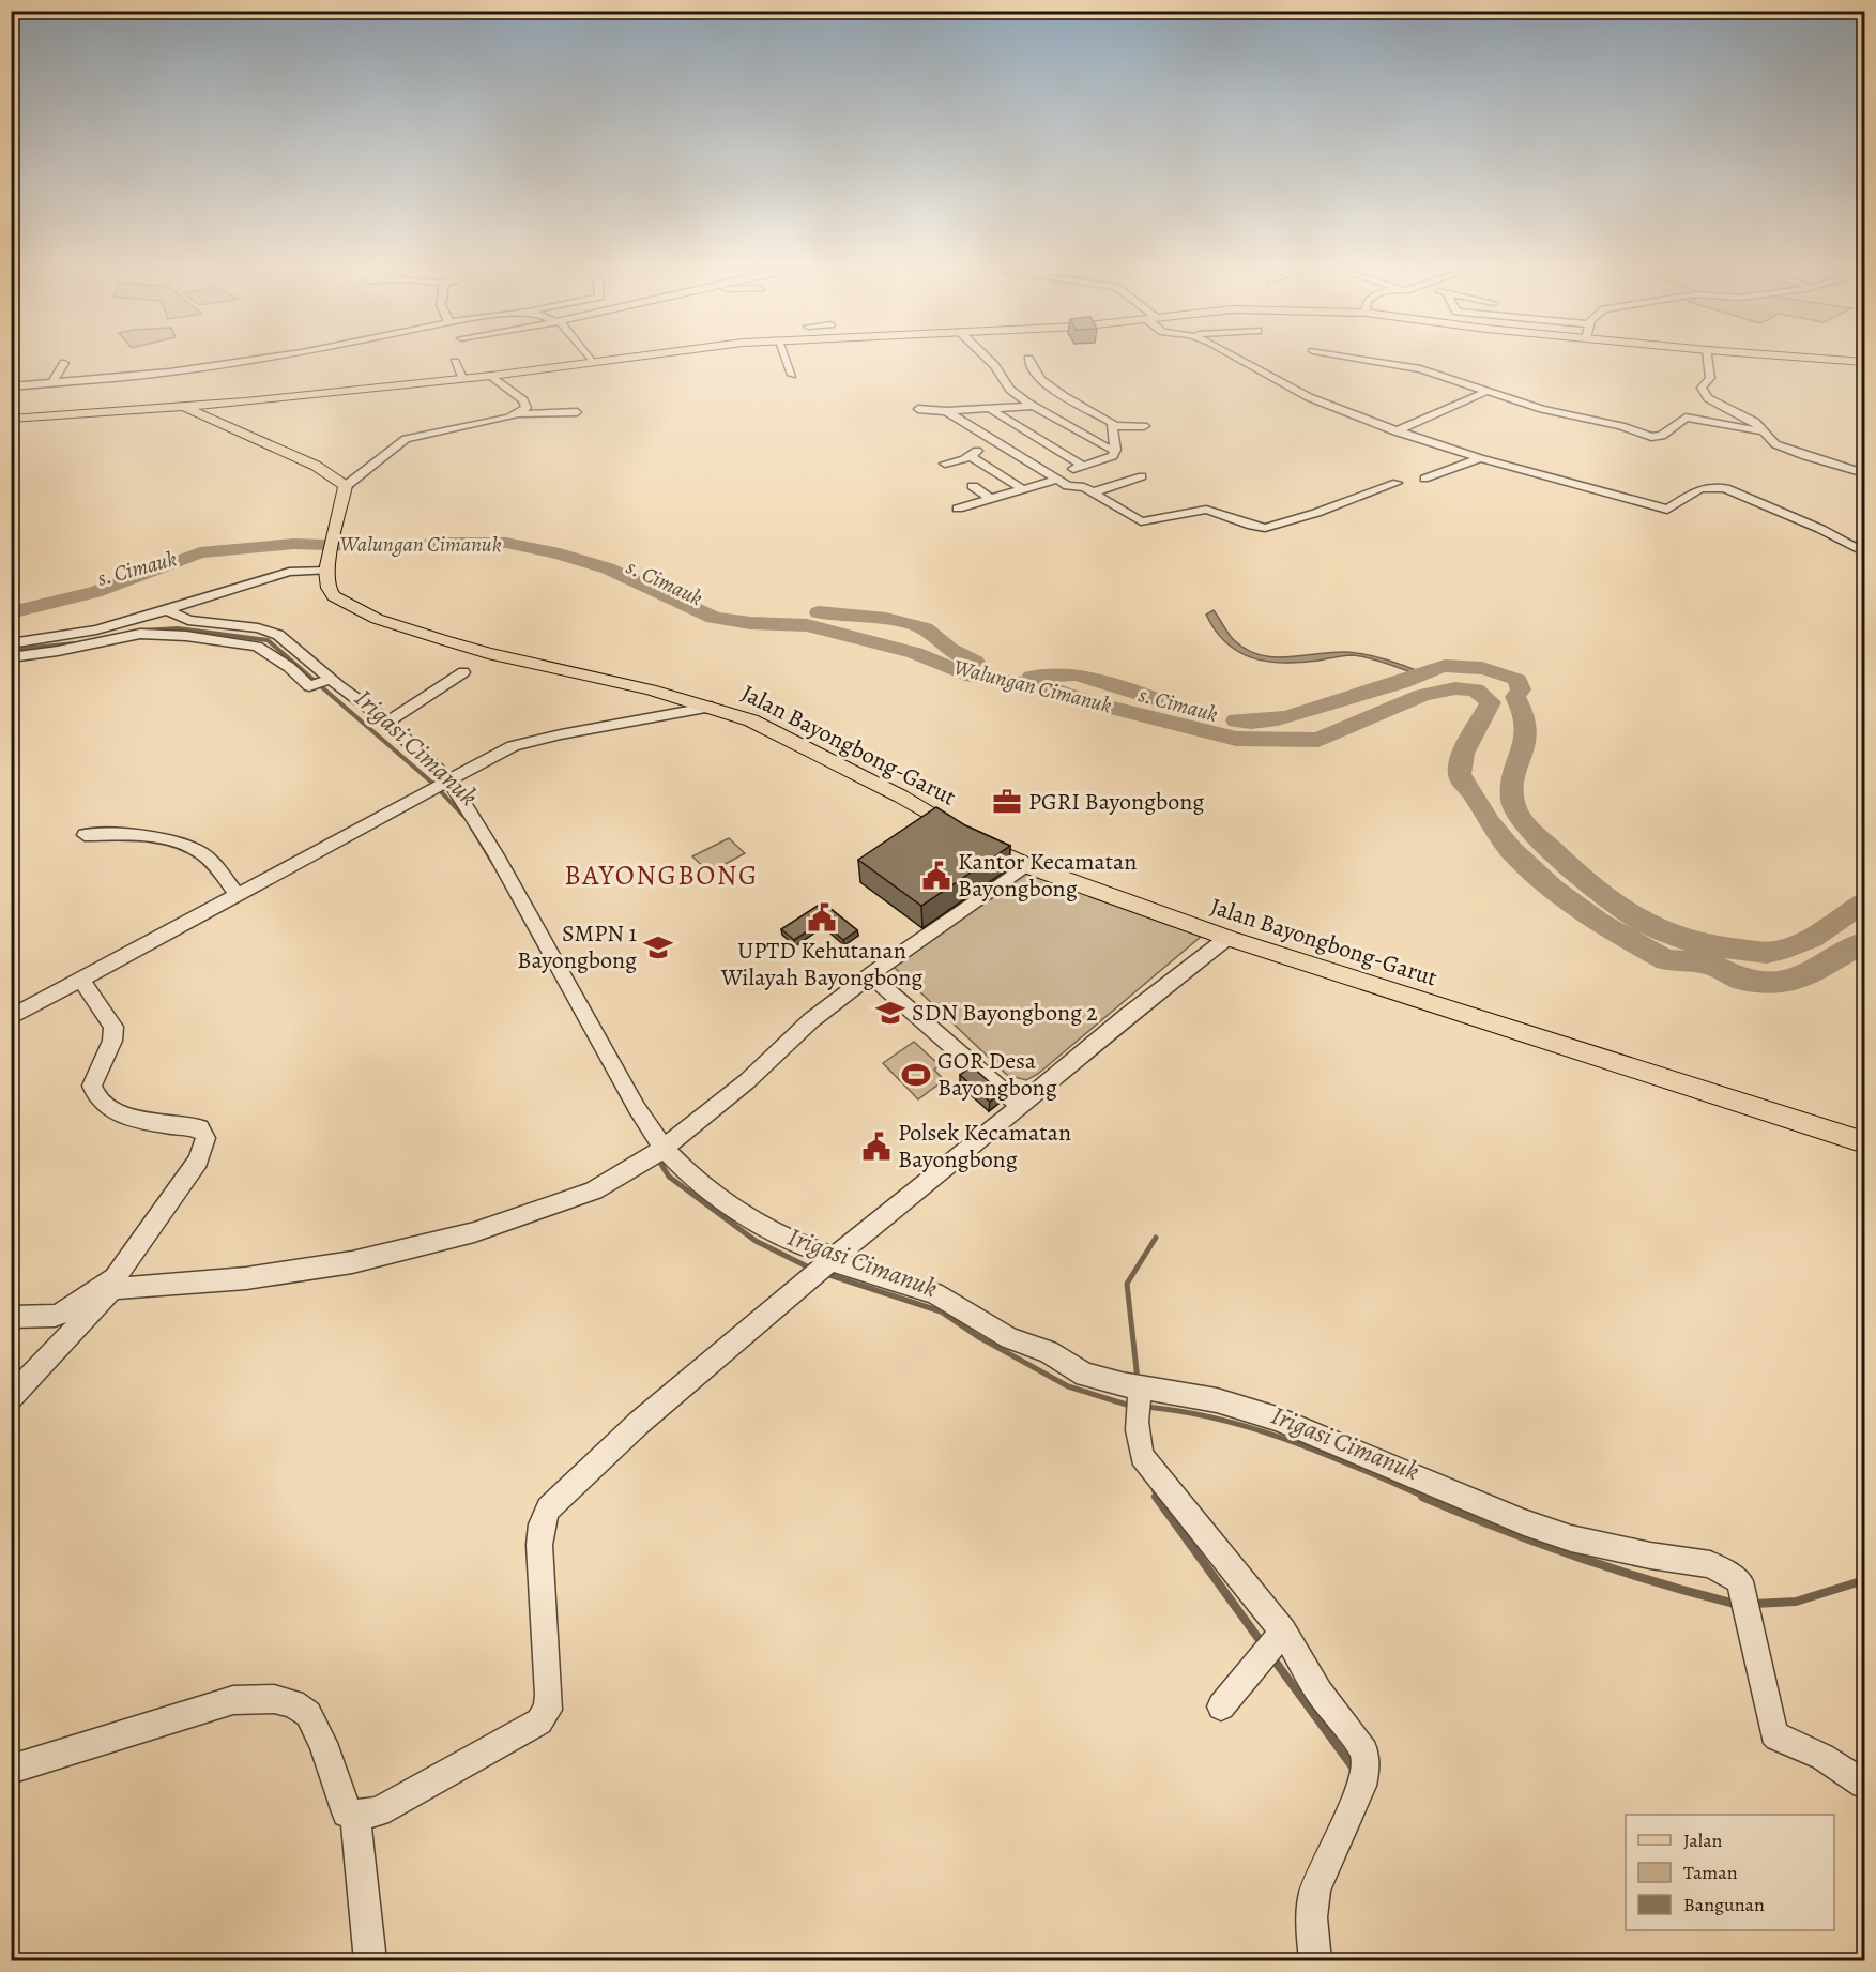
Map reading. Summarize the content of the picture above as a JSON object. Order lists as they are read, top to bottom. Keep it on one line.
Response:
{"streets":{"main road":["Jalan Bayongbong-Garut"]},"districts":["BAYONGBONG"],"water":["Walungan Cimanuk","s. Cimauk","Irigasi Cimanuk"],"places":{"office":["PGRI Bayongbong"],"public building":["Kantor Kecamatan Bayongbong","UPTD Kehutanan Wilayah Bayongbong","Polsek Kecamatan Bayongbong"],"school or university":["SMPN 1 Bayongbong","SDN Bayongbong 2"],"sports":["GOR Desa Bayongbong"]},"legend":["Jalan","Taman","Bangunan"]}
